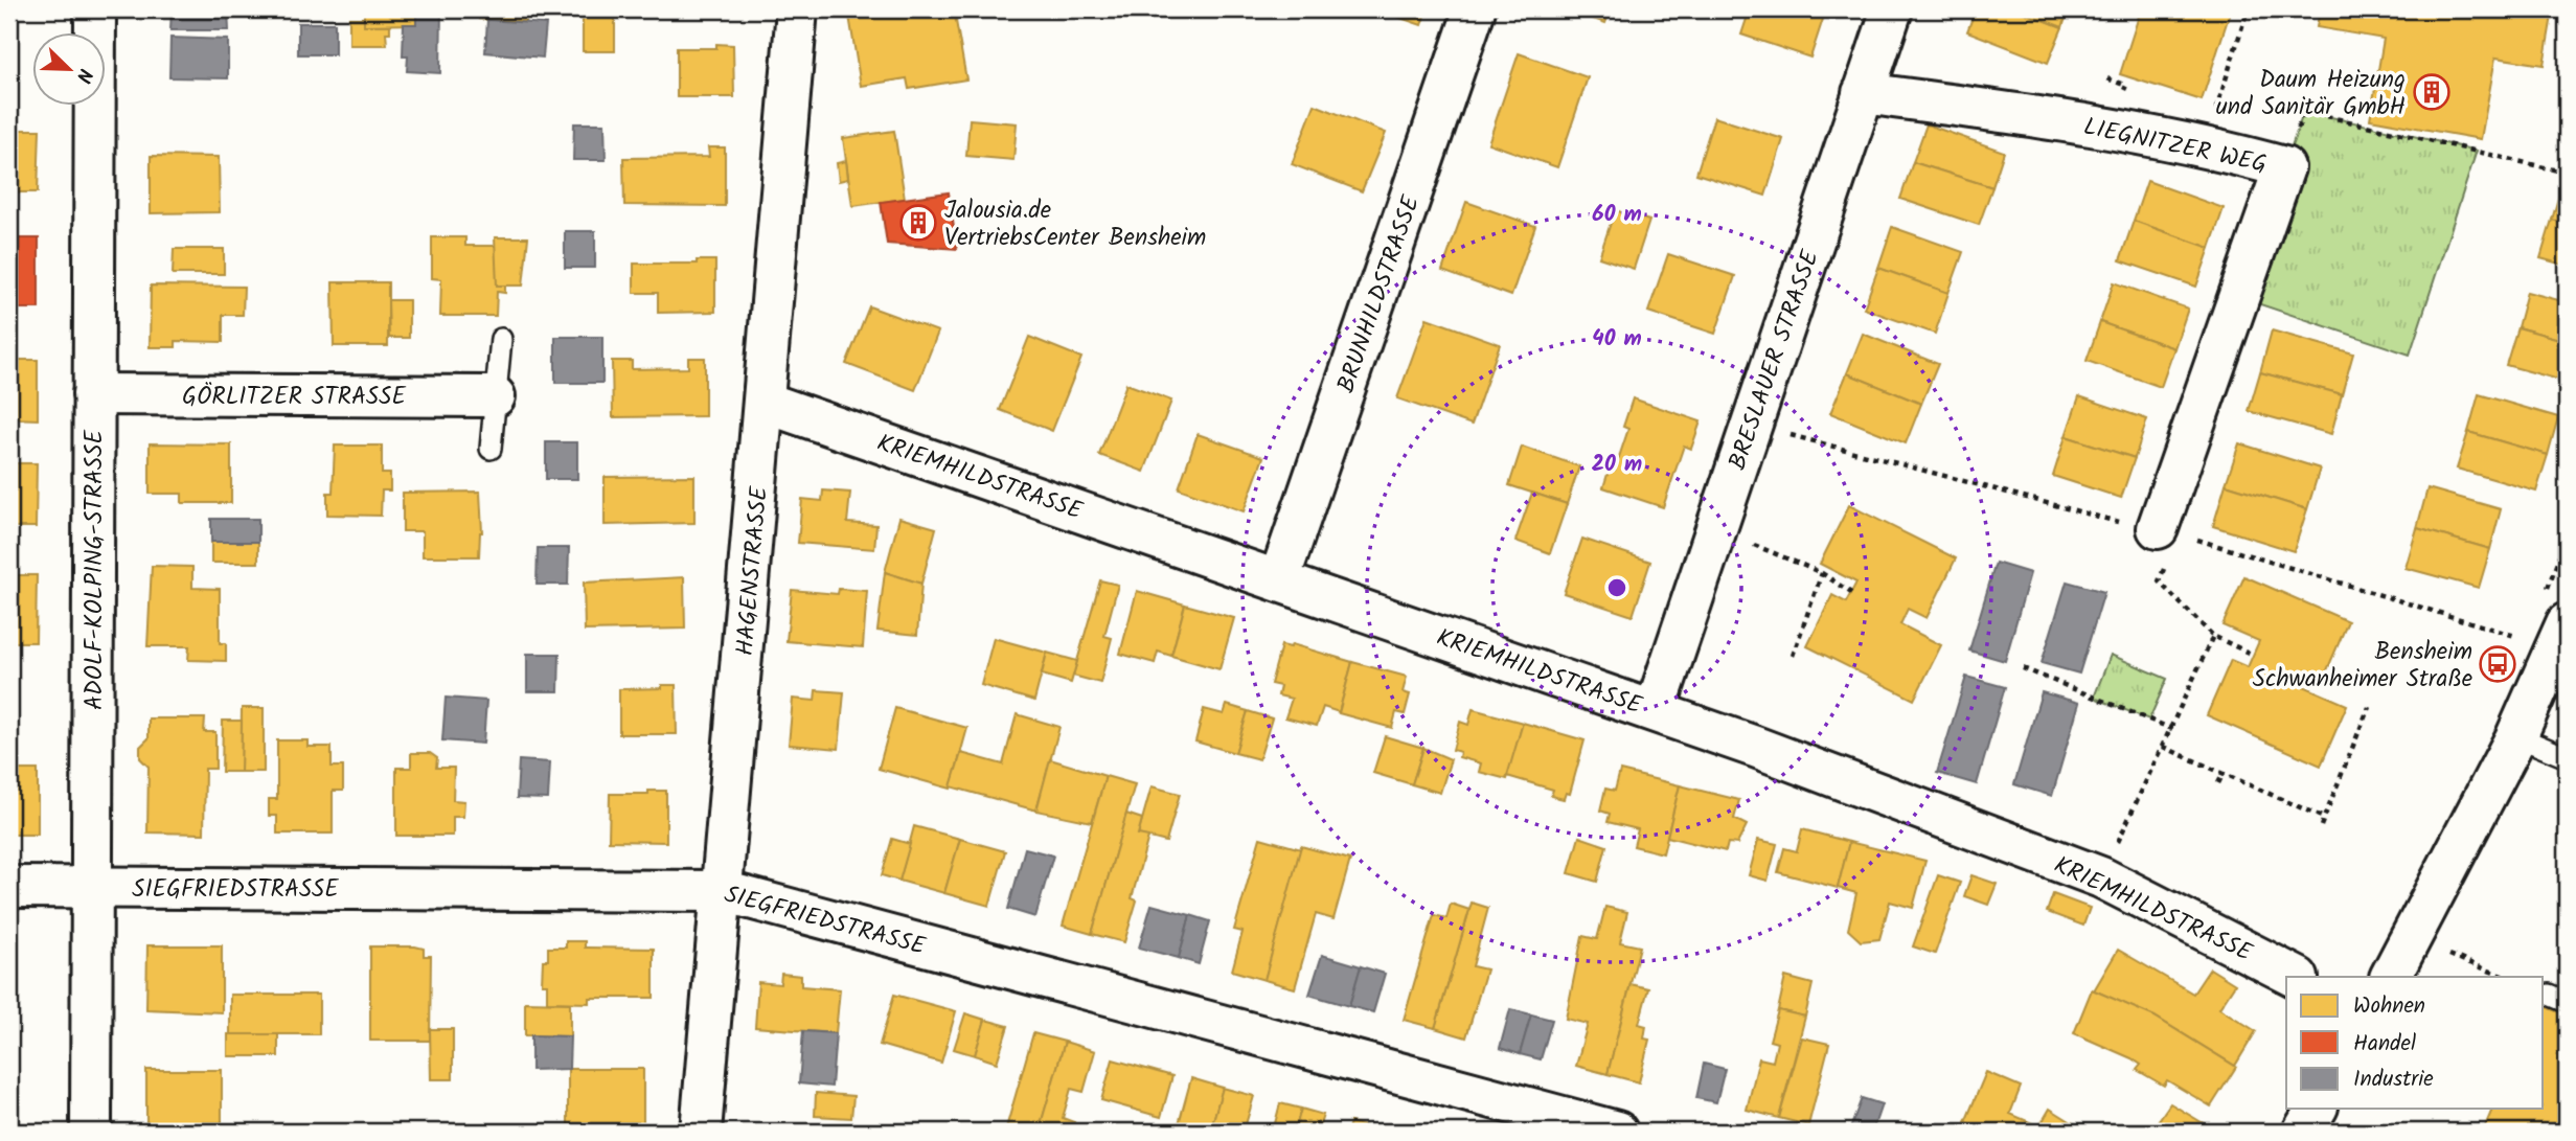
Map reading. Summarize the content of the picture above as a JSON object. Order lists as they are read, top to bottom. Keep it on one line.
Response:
{"streets":{"street":["LIEGNITZER WEG","BRUNHILDSTRASSE","BRESLAUER STRASSE","GÖRLITZER STRASSE","KRIEMHILDSTRASSE","ADOLF-KOLPING-STRASSE","HAGENSTRASSE","SIEGFRIEDSTRASSE"]},"crossings":[["LIEGNITZER WEG","BRESLAUER STRASSE"],["BRUNHILDSTRASSE","KRIEMHILDSTRASSE"],["BRESLAUER STRASSE","KRIEMHILDSTRASSE"],["GÖRLITZER STRASSE","ADOLF-KOLPING-STRASSE"],["KRIEMHILDSTRASSE","HAGENSTRASSE"],["ADOLF-KOLPING-STRASSE","SIEGFRIEDSTRASSE"],["HAGENSTRASSE","SIEGFRIEDSTRASSE"]],"places":{"building":["Daum Heizung und Sanitär GmbH","Jalousia.de VertriebsCenter Bensheim"],"bus stop":["Bensheim Schwanheimer Straße"]},"legend":["Wohnen","Handel","Industrie"],"north":"bottom right","rings":["60 m","40 m","20 m"]}
